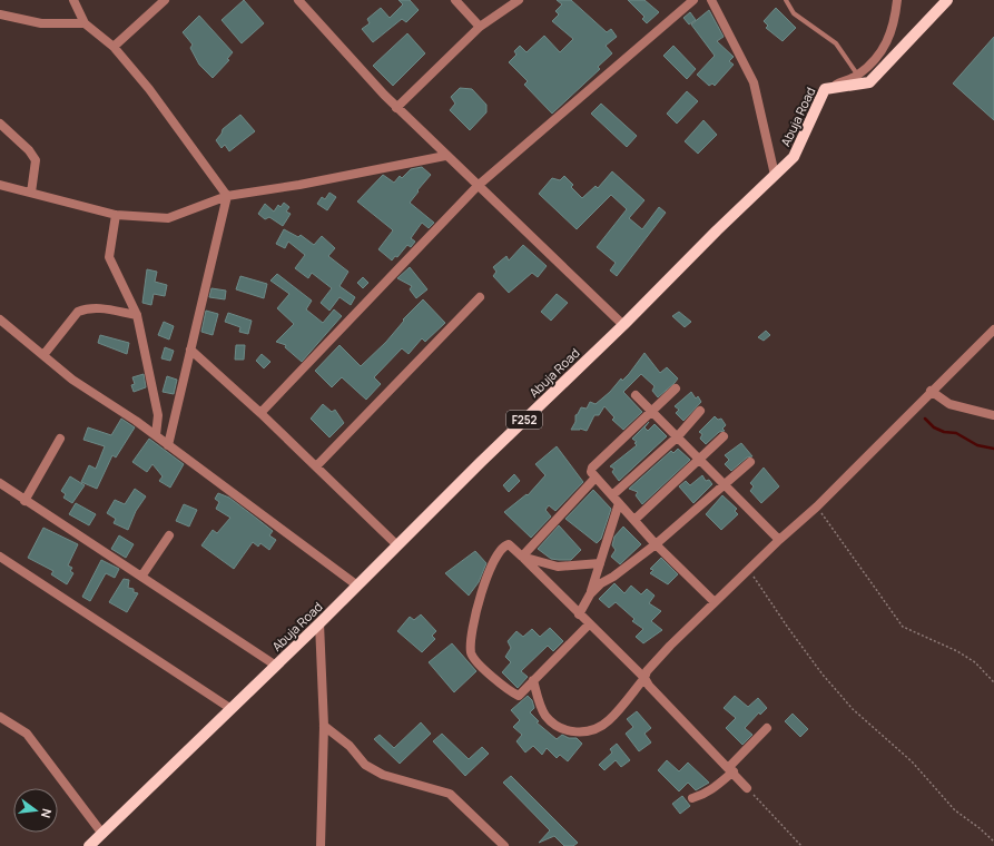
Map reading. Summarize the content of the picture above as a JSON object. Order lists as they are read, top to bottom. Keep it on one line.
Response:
{"streets":{"main road":["Abuja Road","F252"]},"north":"right"}
